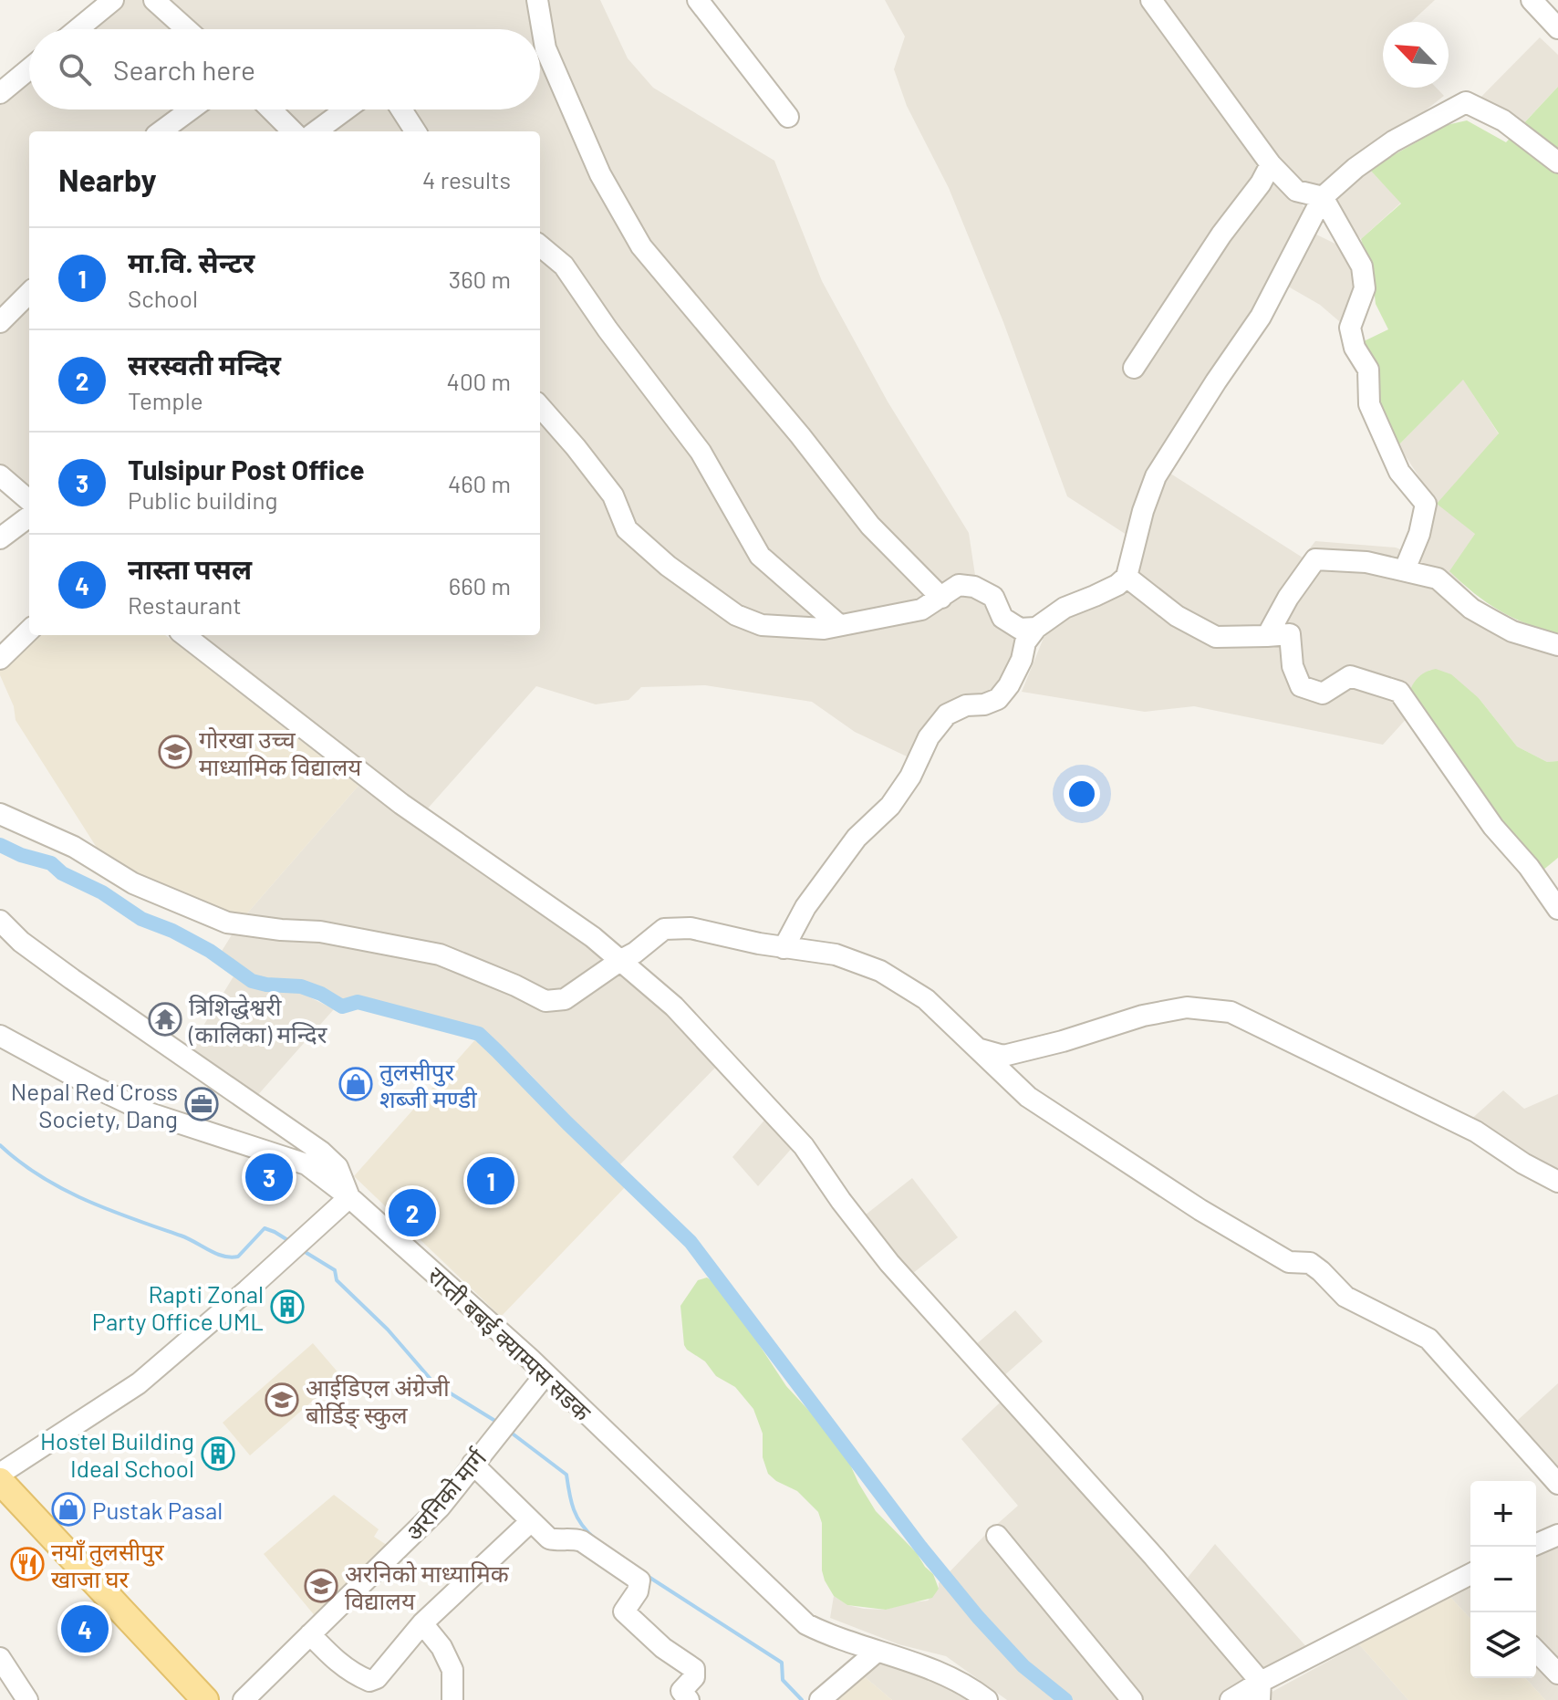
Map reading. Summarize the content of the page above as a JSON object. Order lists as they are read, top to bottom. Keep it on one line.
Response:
{"streets":{"street":["राप्ती बबई क्याम्पस सडक","अरनिको मार्ग"]},"crossings":[["राप्ती बबई क्याम्पस सडक","अरनिको मार्ग"]],"places":{"school or university":["गोरखा उच्च माध्यामिक विद्यालय","आईडिएल अंग्रेजी बोर्डिङ् स्कुल","अरनिको माध्यामिक विद्यालय"],"temple":["त्रिशिद्धेश्वरी (कालिका) मन्दिर"],"shop":["तुलसीपुर शब्जी मण्डी","Pustak Pasal"],"office":["Nepal Red Cross Society, Dang"],"building":["Rapti Zonal Party Office UML","Hostel Building Ideal School"],"restaurant":["नयाँ तुलसीपुर खाजा घर"]},"north":"top left","page":{"search":"Search here","heading":["Nearby","4 results"],"list":[{"mark":"1","name":"मा.वि. सेन्टर","note":"School","value":"360 m"},{"mark":"2","name":"सरस्वती मन्दिर","note":"Temple","value":"400 m"},{"mark":"3","name":"Tulsipur Post Office","note":"Public building","value":"460 m"},{"mark":"4","name":"नास्ता पसल","note":"Restaurant","value":"660 m"}],"pins":["3","1","2","4"],"map_buttons":["+","−"]}}
